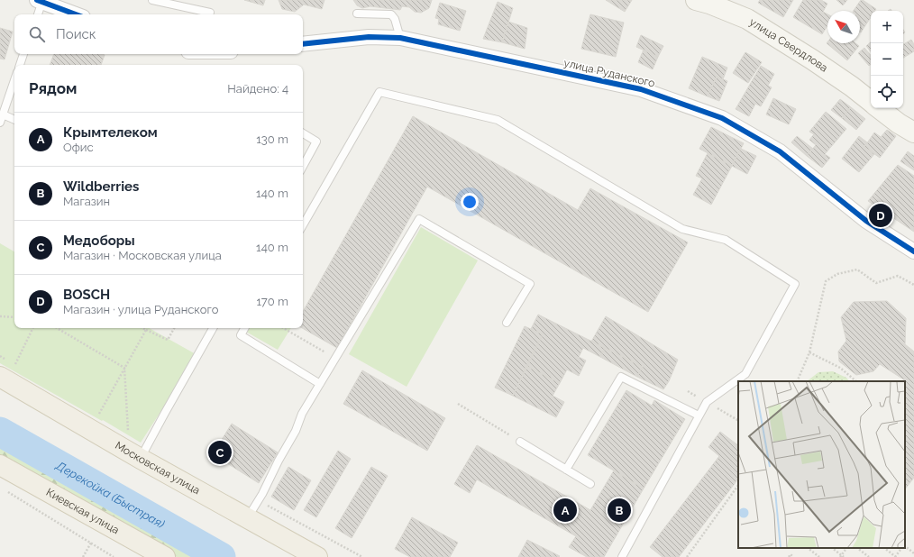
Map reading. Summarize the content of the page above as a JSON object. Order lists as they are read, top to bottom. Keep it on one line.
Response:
{"streets":{"main road":["улица Свердлова","Московская улица","Киевская улица"],"street":["улица Руданского"]},"water":["Дерекойка (Быстрая)"],"north":"top left","page":{"map_buttons":["+","−"],"search":"Поиск","heading":["Рядом","Найдено: 4"],"list":[{"mark":"A","name":"Крымтелеком","note":"Офис","value":"130 m"},{"mark":"B","name":"Wildberries","note":"Магазин","value":"140 m"},{"mark":"C","name":"Медоборы","note":"Магазин · Московская улица","value":"140 m"},{"mark":"D","name":"BOSCH","note":"Магазин · улица Руданского","value":"170 m"}],"pins":["D","C","A","B"]}}
